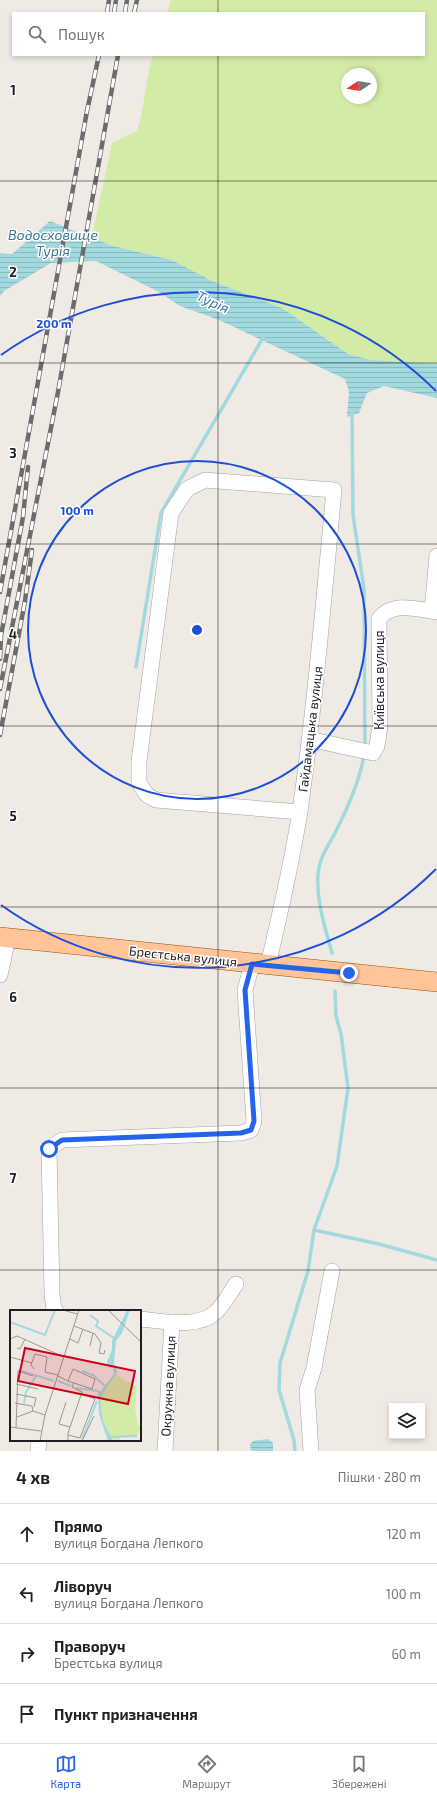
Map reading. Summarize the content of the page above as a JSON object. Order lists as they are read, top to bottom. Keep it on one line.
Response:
{"streets":{"main road":["Брестська вулиця"],"street":["Київська вулиця","Гайдамацька вулиця","Окружна вулиця"]},"crossings":[["Київська вулиця","Гайдамацька вулиця"],["Гайдамацька вулиця","Брестська вулиця"]],"water":["Водосховище Турія","Турія"],"north":"left","page":{"search":"Пошук","heading":["4 хв","Пішки · 280 m"],"list":[["Прямо","вулиця Богдана Лепкого","120 m"],["Ліворуч","вулиця Богдана Лепкого","100 m"],["Праворуч","Брестська вулиця","60 m"],"Пункт призначення"],"nav":["Карта","Маршрут","Збережені"]},"grid":{"rows":["1","2","3","4","5","6","7"]},"rings":["200 m","100 m"]}
